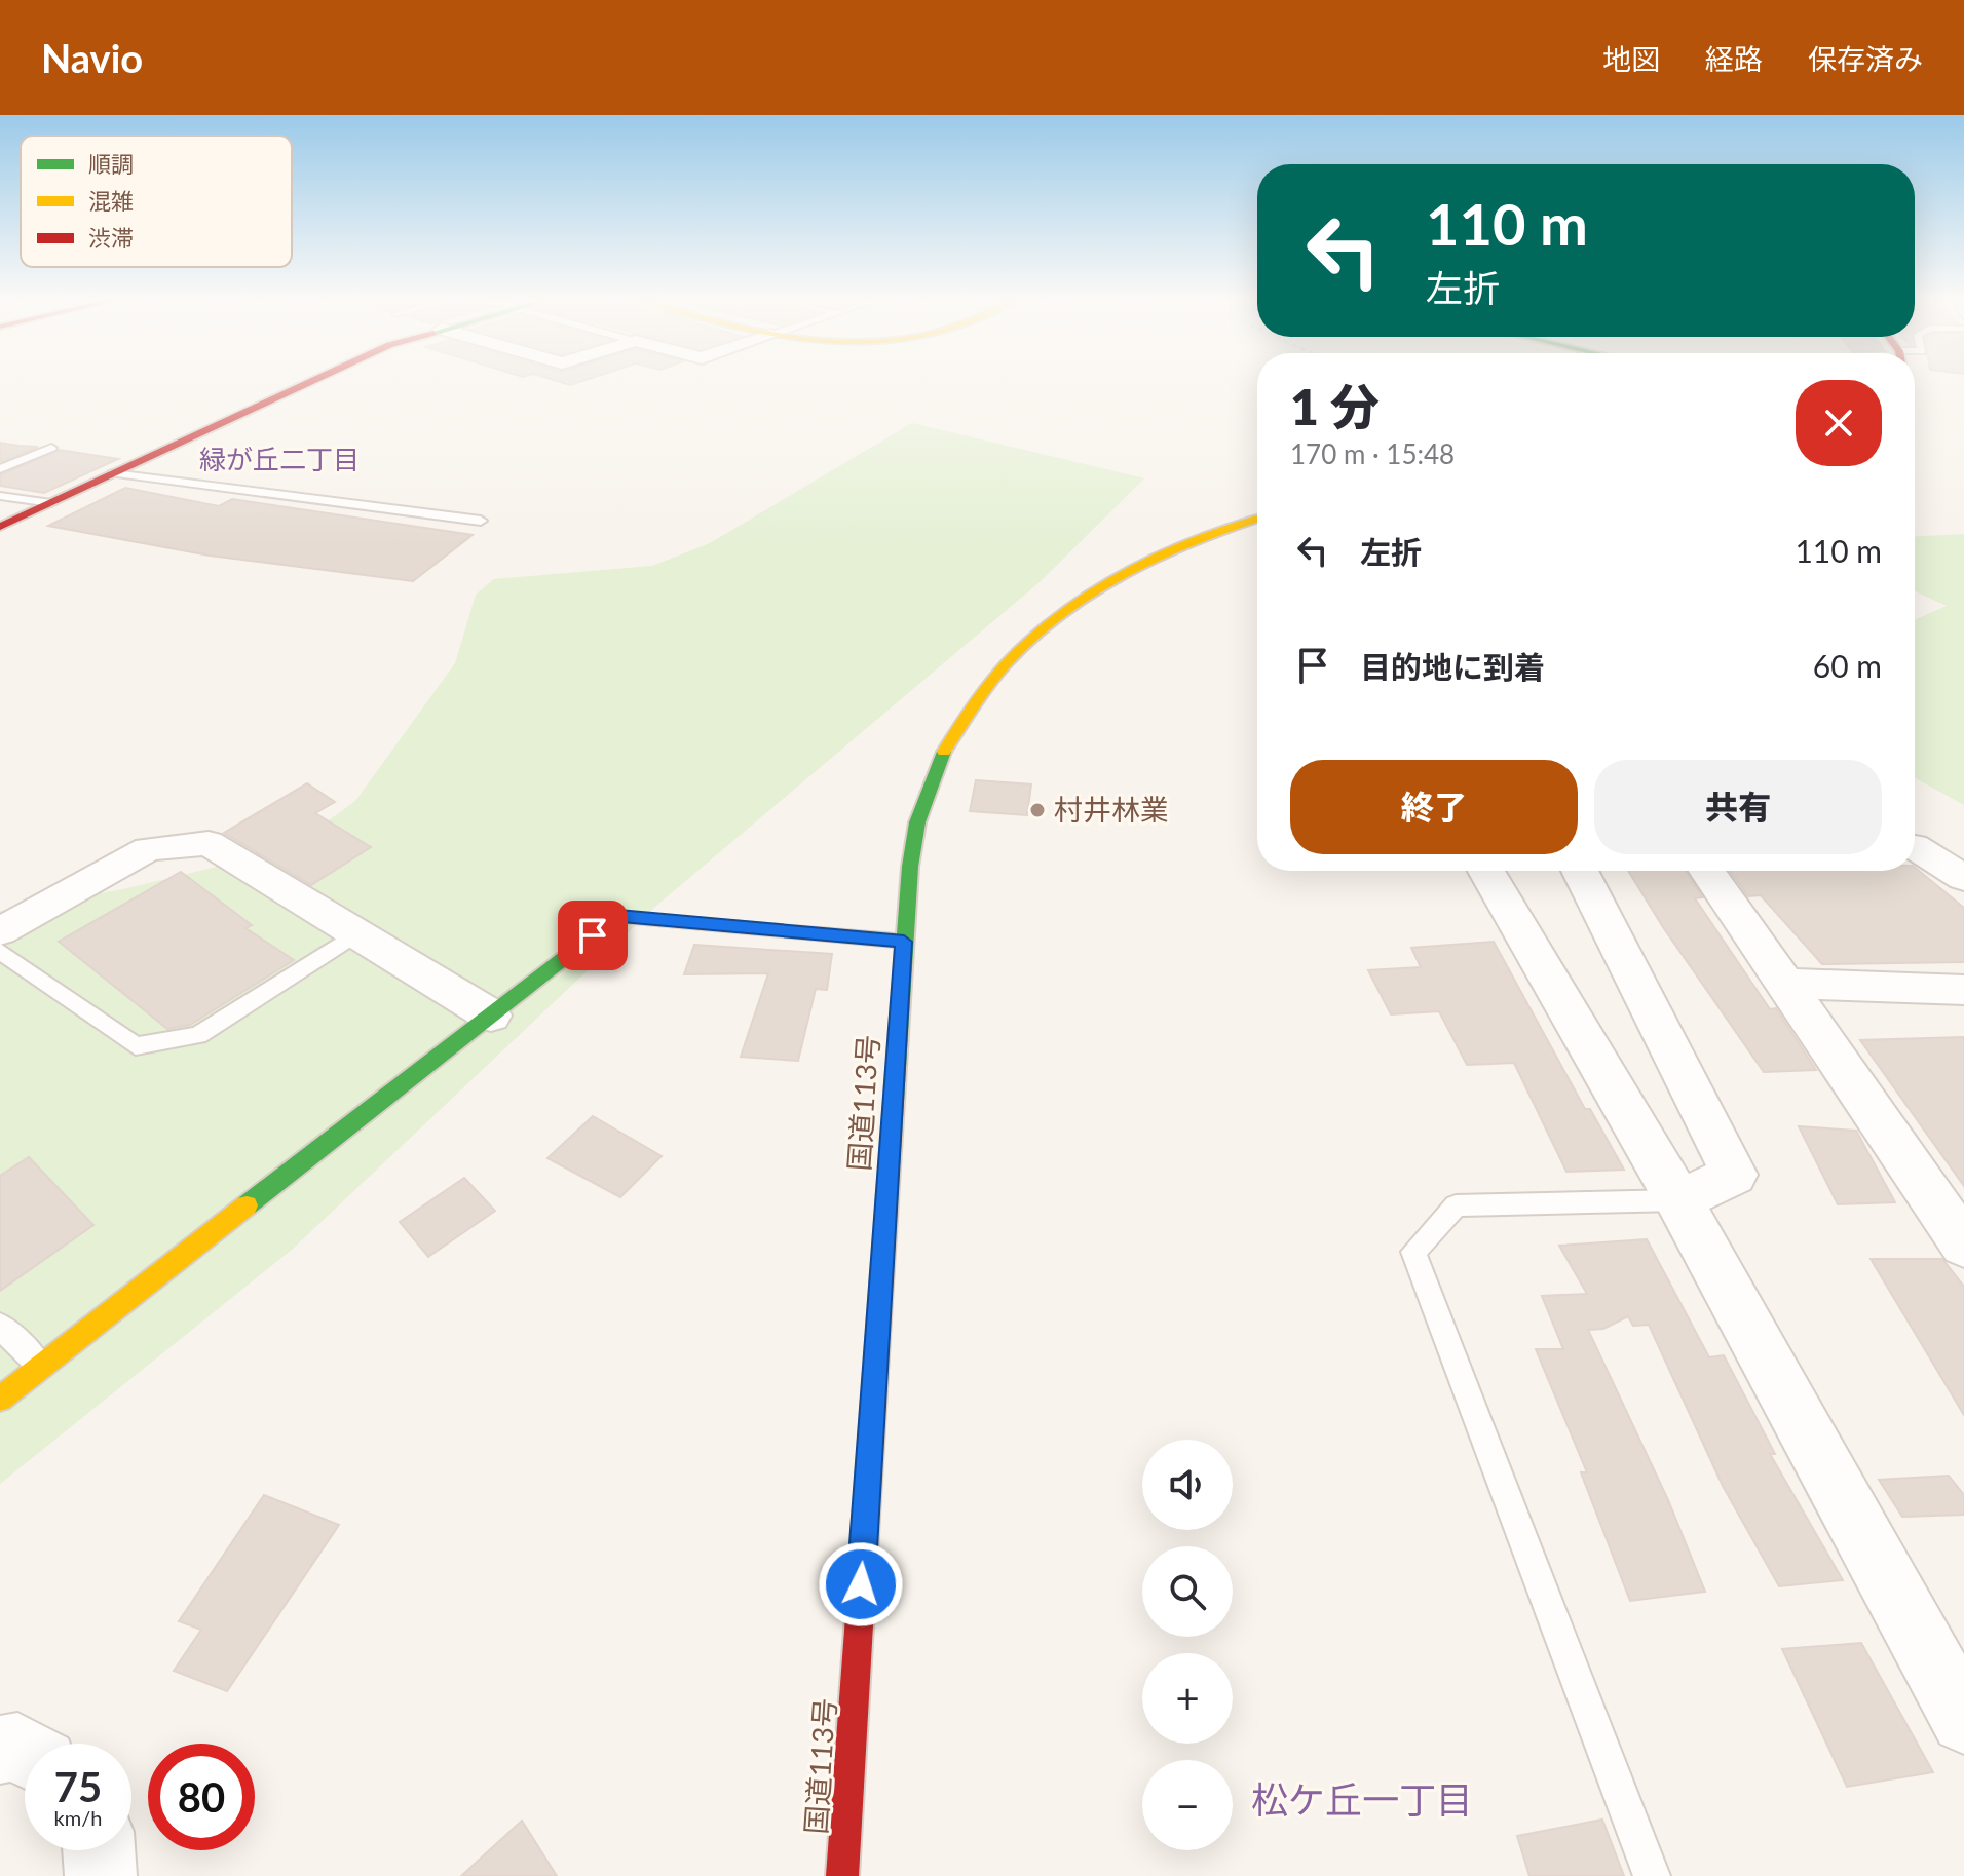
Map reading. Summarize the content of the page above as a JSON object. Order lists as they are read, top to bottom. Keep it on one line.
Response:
{"streets":{"main road":["国道113号"]},"districts":["緑が丘二丁目","松ケ丘一丁目"],"places":["村井林業"],"legend":["順調","混雑","渋滞"],"page":{"header":"Navio","nav":["地図","経路","保存済み"],"turn":["110 m","左折"],"heading":["1 分","170 m · 15:48"],"list":[{"name":"左折","value":"110 m"},{"name":"目的地に到着","value":"60 m"}],"buttons":["終了","共有"],"map_buttons":["+","−"],"speed":"75 km/h","limit":"80"}}
